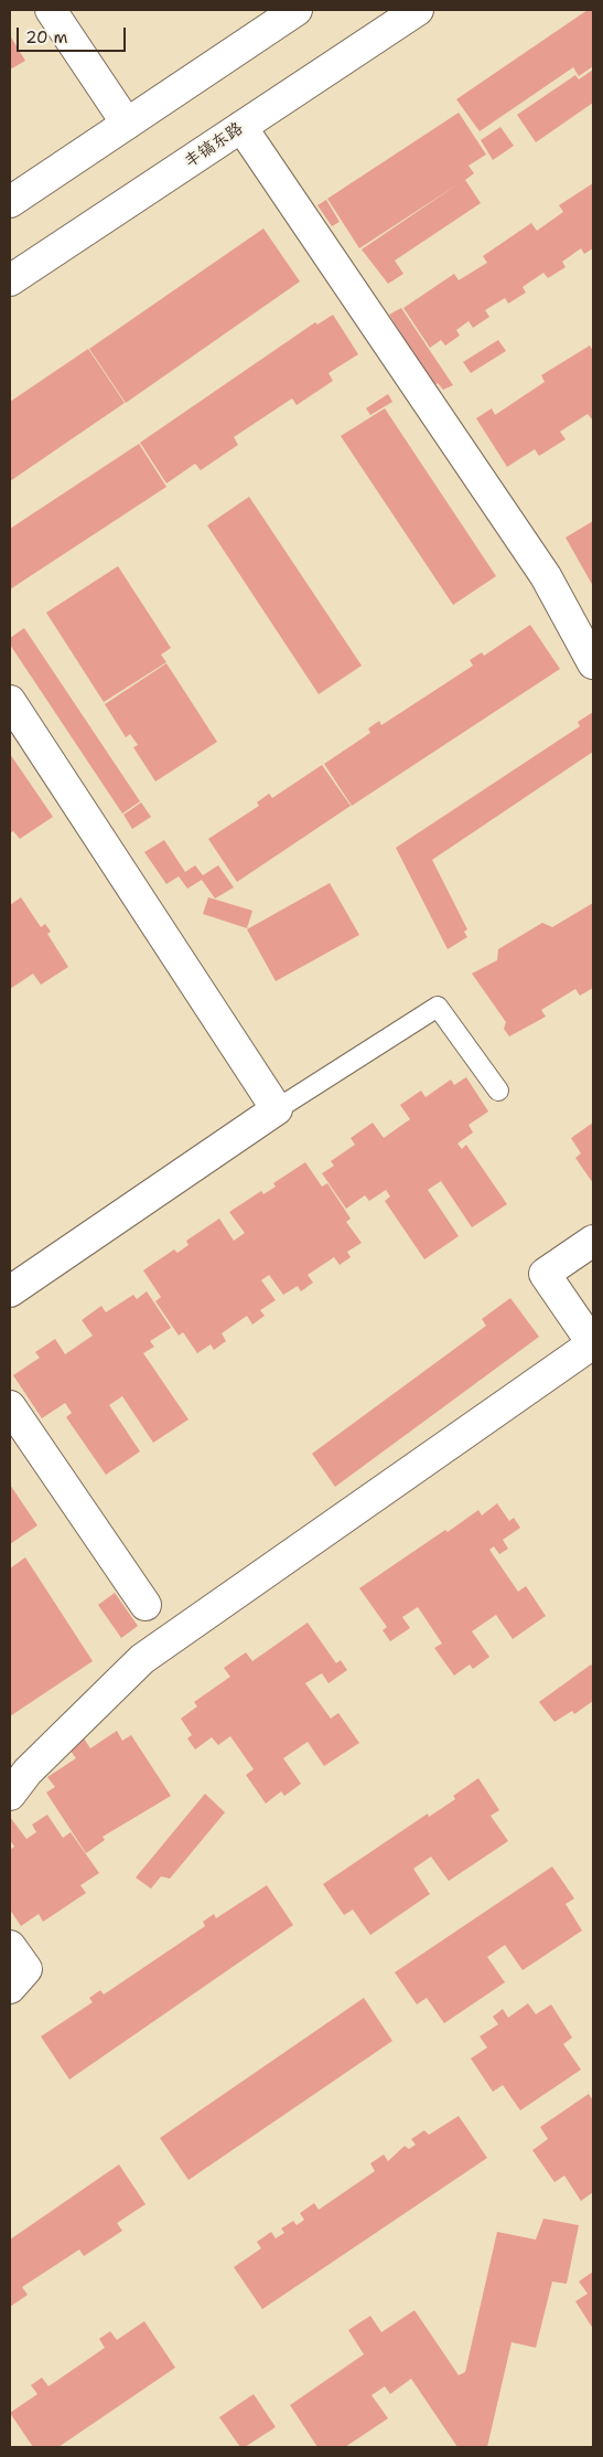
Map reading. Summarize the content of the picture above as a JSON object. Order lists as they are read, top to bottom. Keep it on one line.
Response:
{"streets":{"street":["丰镐东路"]},"scale_bar":"20 m"}
